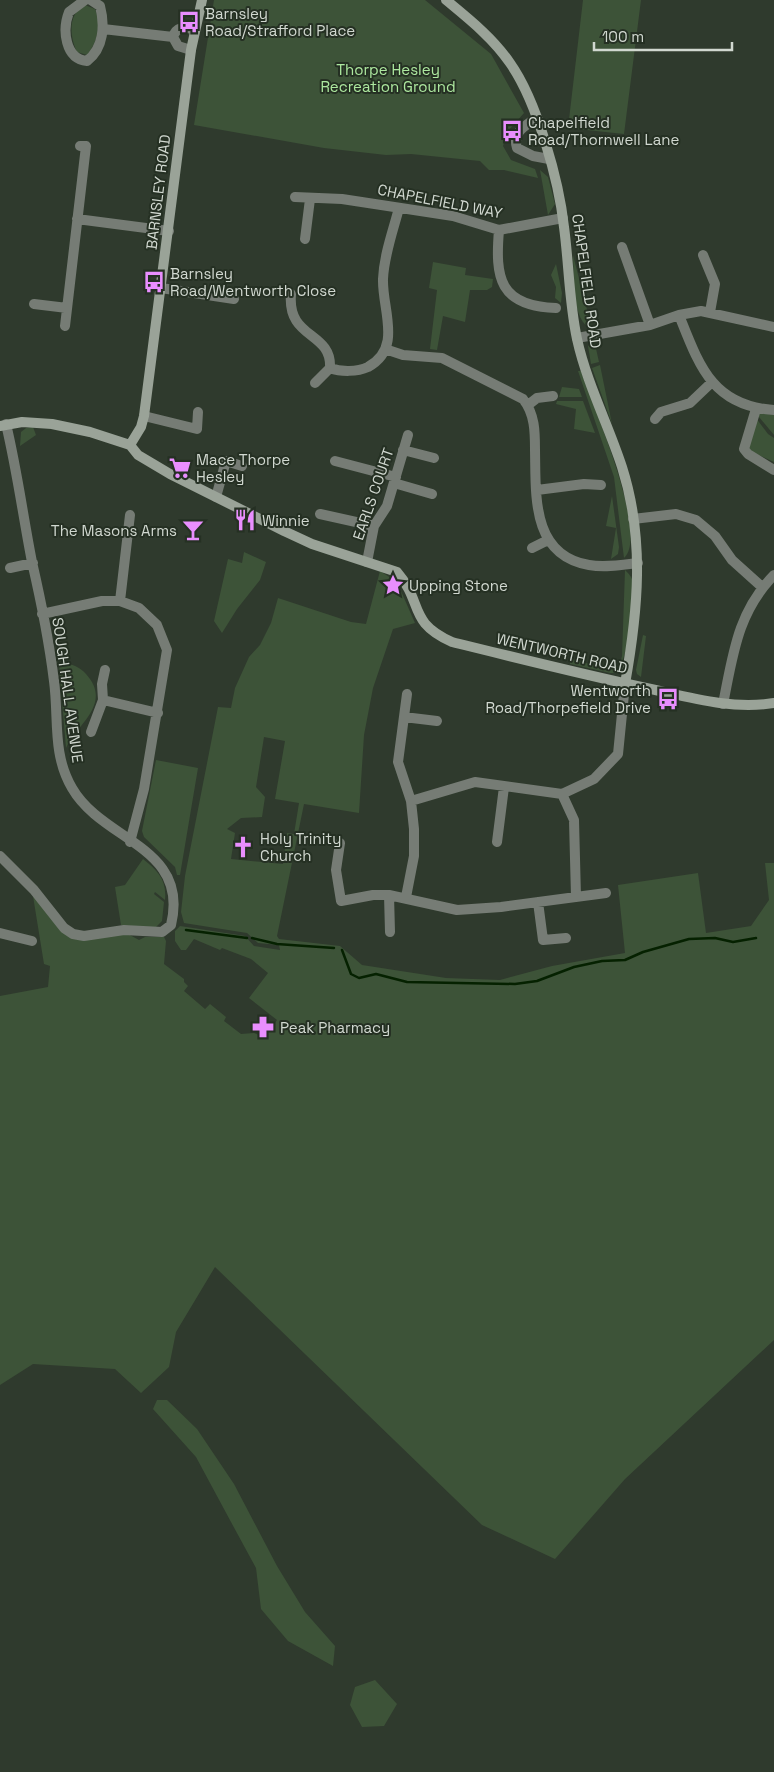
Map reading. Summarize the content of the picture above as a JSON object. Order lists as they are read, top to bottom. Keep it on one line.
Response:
{"streets":{"street":["BARNSLEY ROAD","CHAPELFIELD WAY","CHAPELFIELD ROAD","EARLS COURT","WENTWORTH ROAD","SOUGH HALL AVENUE"]},"crossings":[["CHAPELFIELD WAY","CHAPELFIELD ROAD"],["CHAPELFIELD ROAD","WENTWORTH ROAD"],["EARLS COURT","WENTWORTH ROAD"]],"parks":["Thorpe Hesley Recreation Ground"],"places":{"bus stop":["Barnsley Road/Strafford Place","Chapelfield Road/Thornwell Lane","Barnsley Road/Wentworth Close","Wentworth Road/Thorpefield Drive"],"supermarket":["Mace Thorpe Hesley"],"restaurant":["Winnie"],"bar":["The Masons Arms"],"place":["Upping Stone"],"church":["Holy Trinity Church"],"pharmacy":["Peak Pharmacy"]},"scale_bar":"100 m"}
